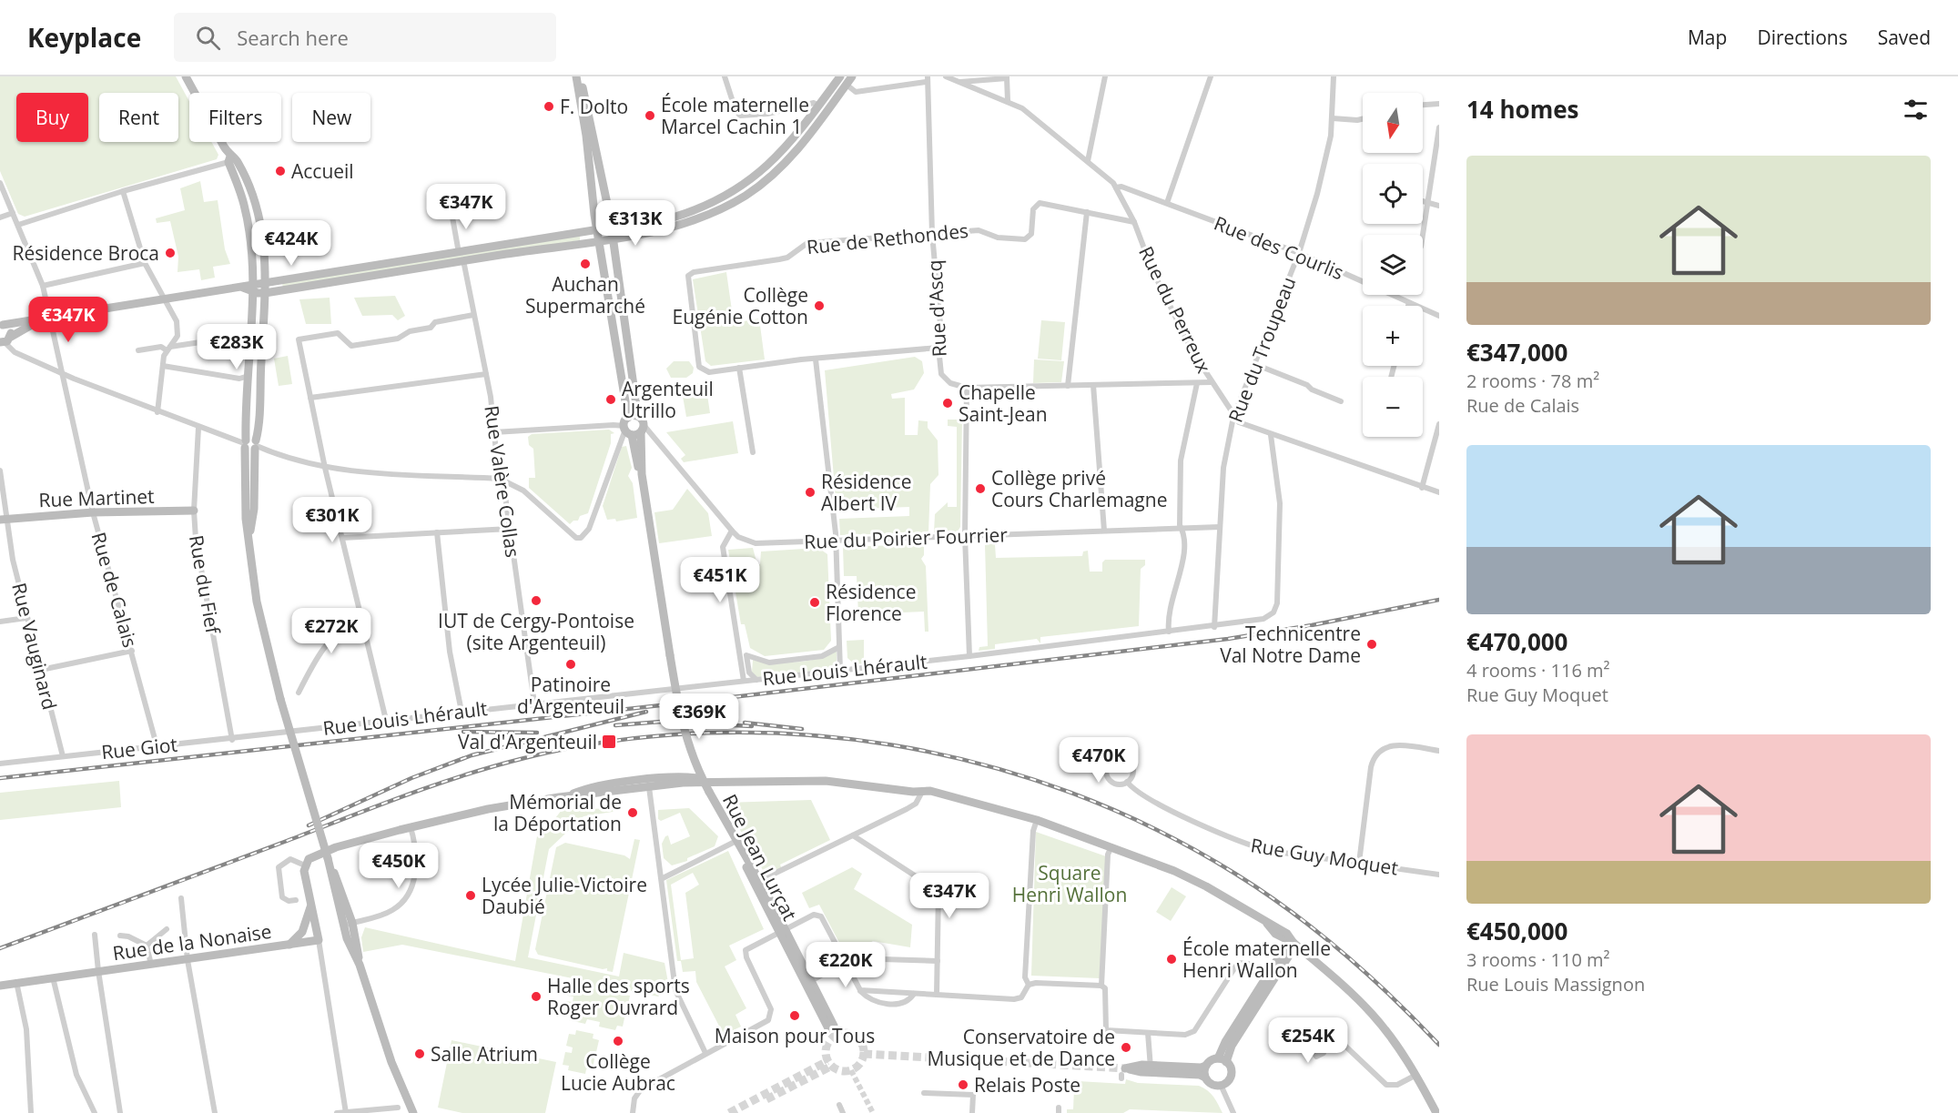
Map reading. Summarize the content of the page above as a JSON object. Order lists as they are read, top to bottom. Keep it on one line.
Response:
{"streets":{"main road":["Rue Martinet","Rue Jean Lurçat","Rue de la Nonaise"],"street":["Rue de Rethondes","Rue des Courlis","Rue d'Ascq","Rue du Perreux","Rue du Troupeau","Rue Valère Collas","Rue du Poirier Fourrier","Rue du Fief","Rue de Calais","Rue Vauginard","Rue Louis Lhérault","Rue Giot","Rue Guy Moquet"]},"crossings":[["Rue de Rethondes","Rue d'Ascq"],["Rue de Rethondes","Rue du Perreux"],["Rue des Courlis","Rue du Perreux"],["Rue des Courlis","Rue du Troupeau"],["Rue du Perreux","Rue du Troupeau"],["Rue du Perreux","Rue Louis Lhérault"],["Rue du Troupeau","Rue du Poirier Fourrier"],["Rue du Troupeau","Rue Louis Lhérault"],["Rue Valère Collas","Rue Louis Lhérault"],["Rue Martinet","Rue du Fief"],["Rue Martinet","Rue de Calais"],["Rue Martinet","Rue Vauginard"],["Rue du Fief","Rue Giot"],["Rue de Calais","Rue Giot"],["Rue Vauginard","Rue Giot"],["Rue Louis Lhérault","Rue Giot"]],"parks":["Square Henri Wallon"],"places":{"other":["F. Dolto","École maternelle Marcel Cachin 1","Accueil","Résidence Broca","Auchan Supermarché","Collège Eugénie Cotton","Argenteuil Utrillo","Chapelle Saint-Jean","Collège privé Cours Charlemagne","Résidence Albert IV","IUT de Cergy-Pontoise (site Argenteuil)","Résidence Florence","Technicentre Val Notre Dame","Patinoire d'Argenteuil","Mémorial de la Déportation","Lycée Julie-Victoire Daubié","École maternelle Henri Wallon","Halle des sports Roger Ouvrard","Maison pour Tous","Collège Lucie Aubrac","Conservatoire de Musique et de Dance","Salle Atrium","Relais Poste"],"transit":["Val d'Argenteuil"]},"north":"bottom","page":{"header":"Keyplace","search":"Search here","nav":["Map","Directions","Saved"],"heading":"14 homes","map_buttons":["+","−"],"chip":["Buy","Rent","Filters","New"],"list":[{"name":"€347,000","note":"2 rooms · 78 m² · Rue de Calais"},{"name":"€470,000","note":"4 rooms · 116 m² · Rue Guy Moquet"},{"name":"€450,000","note":"3 rooms · 110 m² · Rue Louis Massignon"}],"price":["€347K","€313K","€424K","€347K","€283K","€301K","€451K","€272K","€369K","€470K","€450K","€347K","€220K","€254K"]}}
